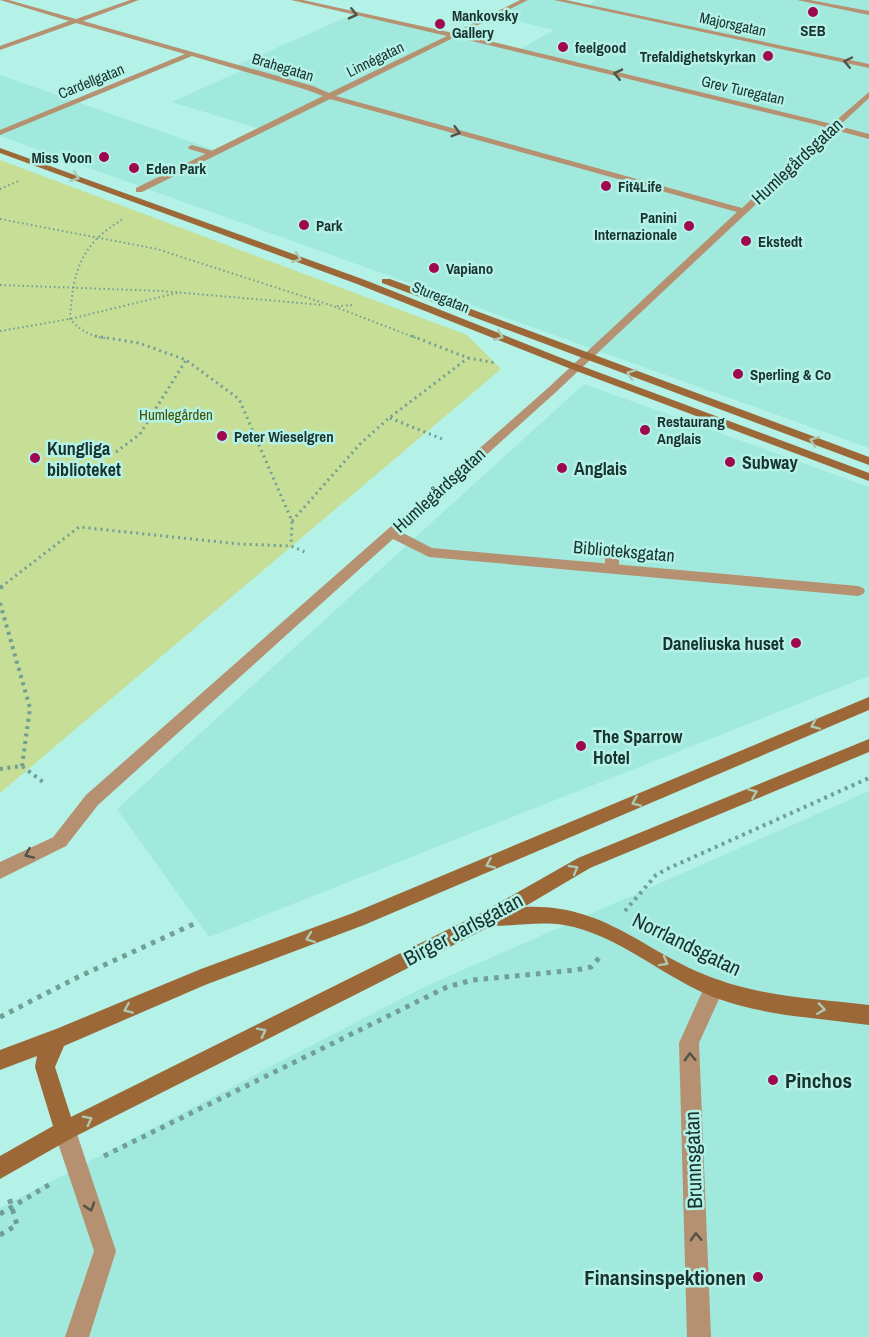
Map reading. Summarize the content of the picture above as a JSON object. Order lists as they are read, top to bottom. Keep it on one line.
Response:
{"streets":{"street":["Majorsgatan","Linnégatan","Brahegatan","Cardellgatan","Grev Turegatan","Humlegårdsgatan","Sturegatan","Biblioteksgatan","Birger Jarlsgatan","Norrlandsgatan","Brunnsgatan"]},"crossings":[["Linnégatan","Brahegatan"],["Linnégatan","Grev Turegatan"],["Linnégatan","Sturegatan"],["Brahegatan","Cardellgatan"],["Brahegatan","Humlegårdsgatan"],["Grev Turegatan","Humlegårdsgatan"],["Humlegårdsgatan","Sturegatan"],["Humlegårdsgatan","Biblioteksgatan"],["Birger Jarlsgatan","Norrlandsgatan"],["Norrlandsgatan","Brunnsgatan"]],"one_way":["Majorsgatan","Brahegatan","Humlegårdsgatan","Norrlandsgatan","Brunnsgatan"],"parks":["Humlegården"],"places":["SEB","Mankovsky Gallery","feelgood","Trefaldighetskyrkan","Miss Voon","Eden Park","Fit4Life","Park","Panini Internazionale","Ekstedt","Vapiano","Sperling & Co","Restaurang Anglais","Peter Wieselgren","Kungliga biblioteket","Subway","Anglais","Daneliuska huset","The Sparrow Hotel","Pinchos","Finansinspektionen"]}
